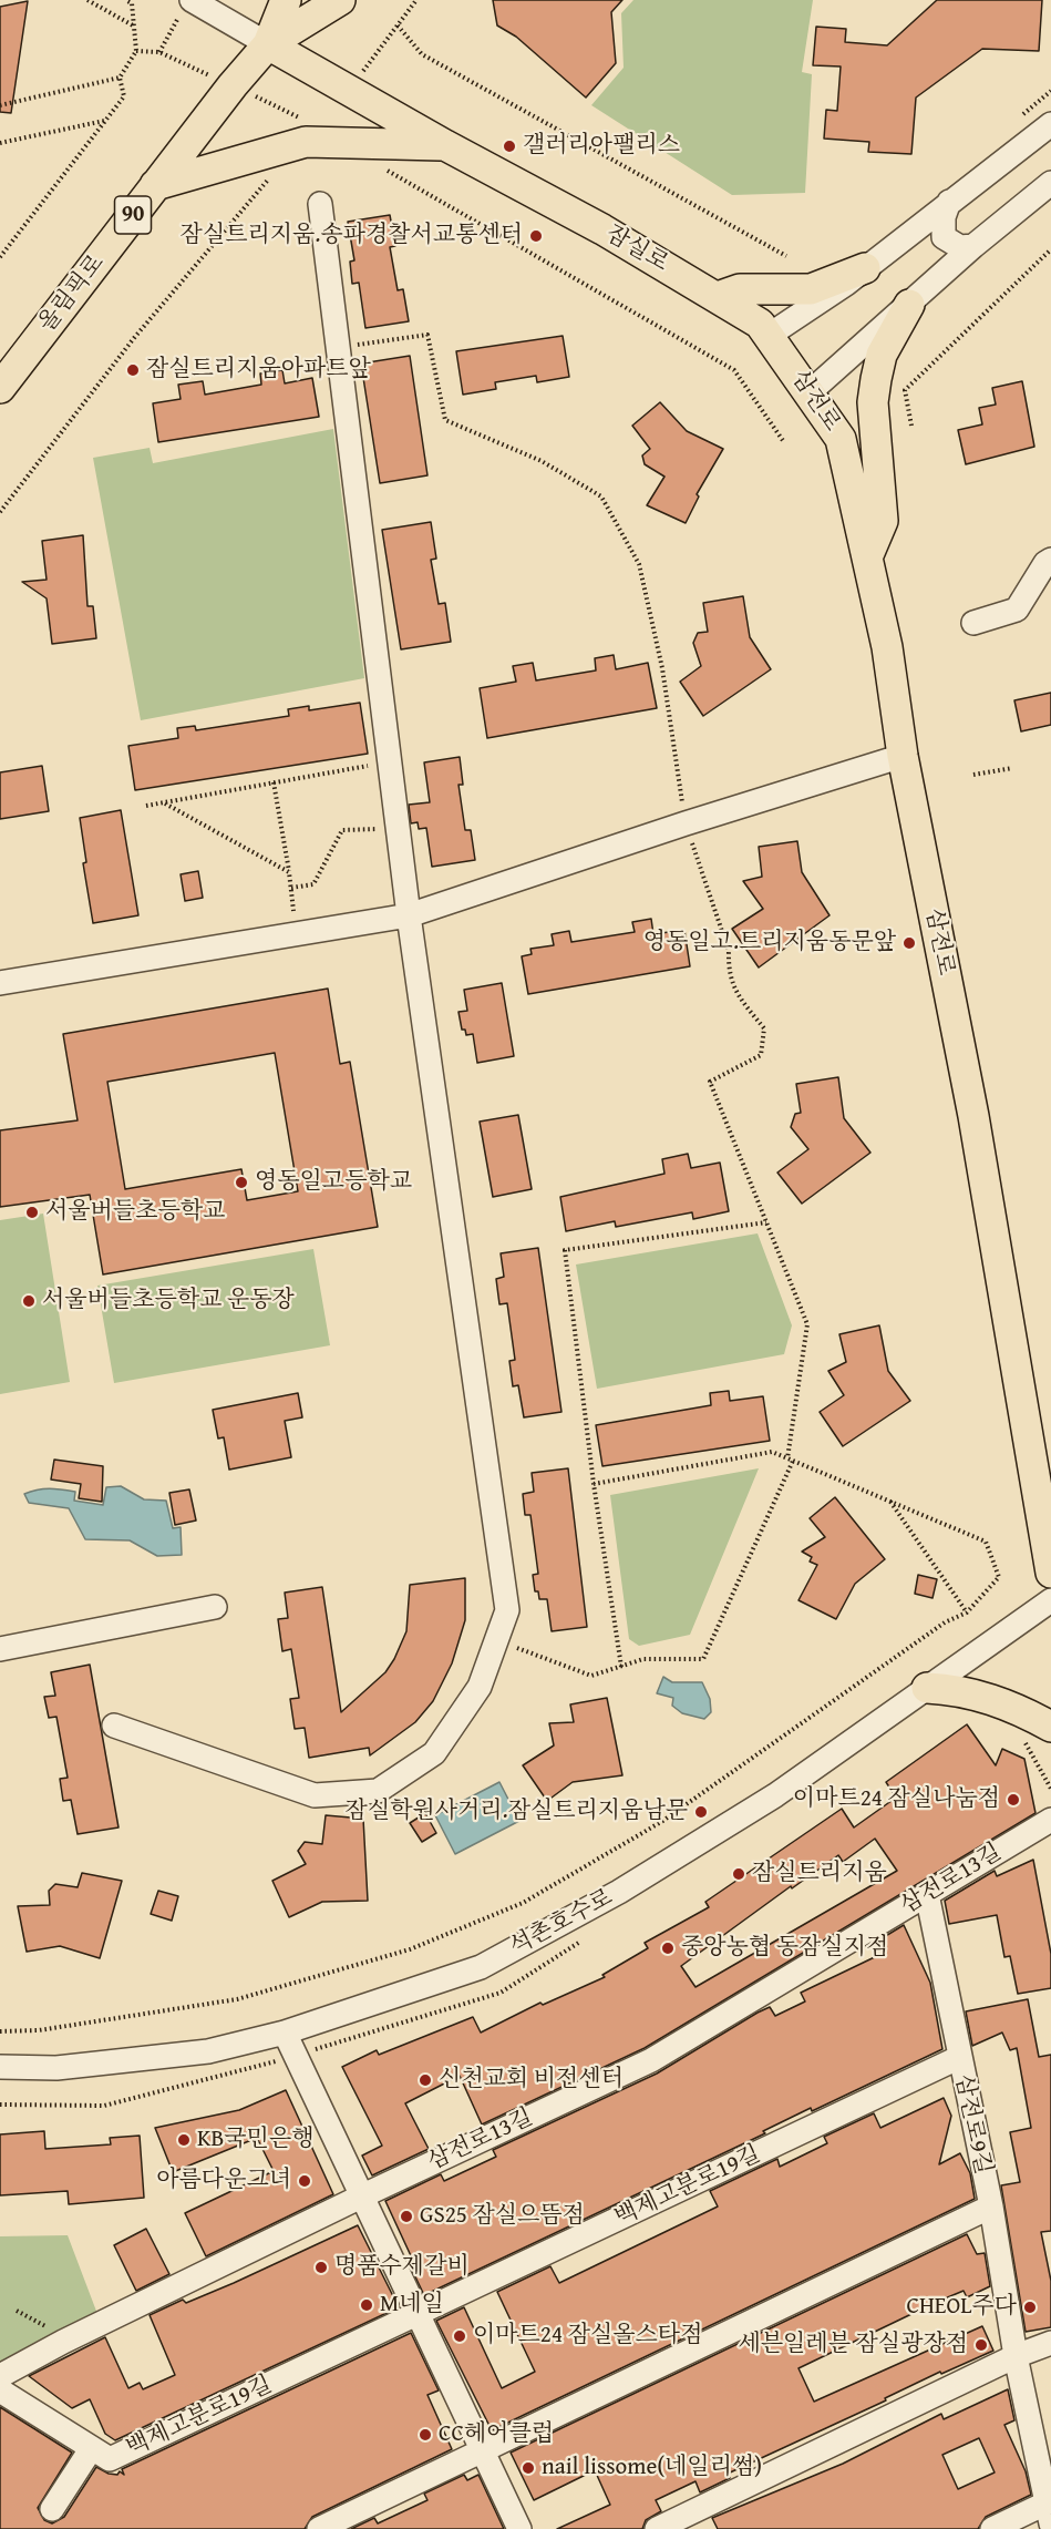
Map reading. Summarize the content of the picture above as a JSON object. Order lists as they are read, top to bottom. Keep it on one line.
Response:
{"streets":{"main road":["90","잠실로","올림픽로","삼전로"],"street":["삼전로13길","석촌호수로","삼전로9길","백제고분로19길"]},"crossings":[["잠실로","올림픽로"],["잠실로","삼전로"],["삼전로13길","삼전로9길"],["삼전로9길","백제고분로19길"]],"places":["갤러리아팰리스","잠실트리지움.송파경찰서교통센터","잠실트리지움아파트앞","영동일고.트리지움동문앞","영동일고등학교","서울버들초등학교","서울버들초등학교 운동장","이마트24 잠실나눔점","잠실학원사거리.잠실트리지움남문","잠실트리지움","중앙농협 동잠실지점","신천교회 비전센터","KB국민은행","아름다운그녀","GS25 잠실으뜸점","명품수제갈비","M네일","CHEOL주다","이마트24 잠실올스타점","세븐일레븐 잠실광장점","CC헤어클럽","nail lissome(네일리썸)"]}
